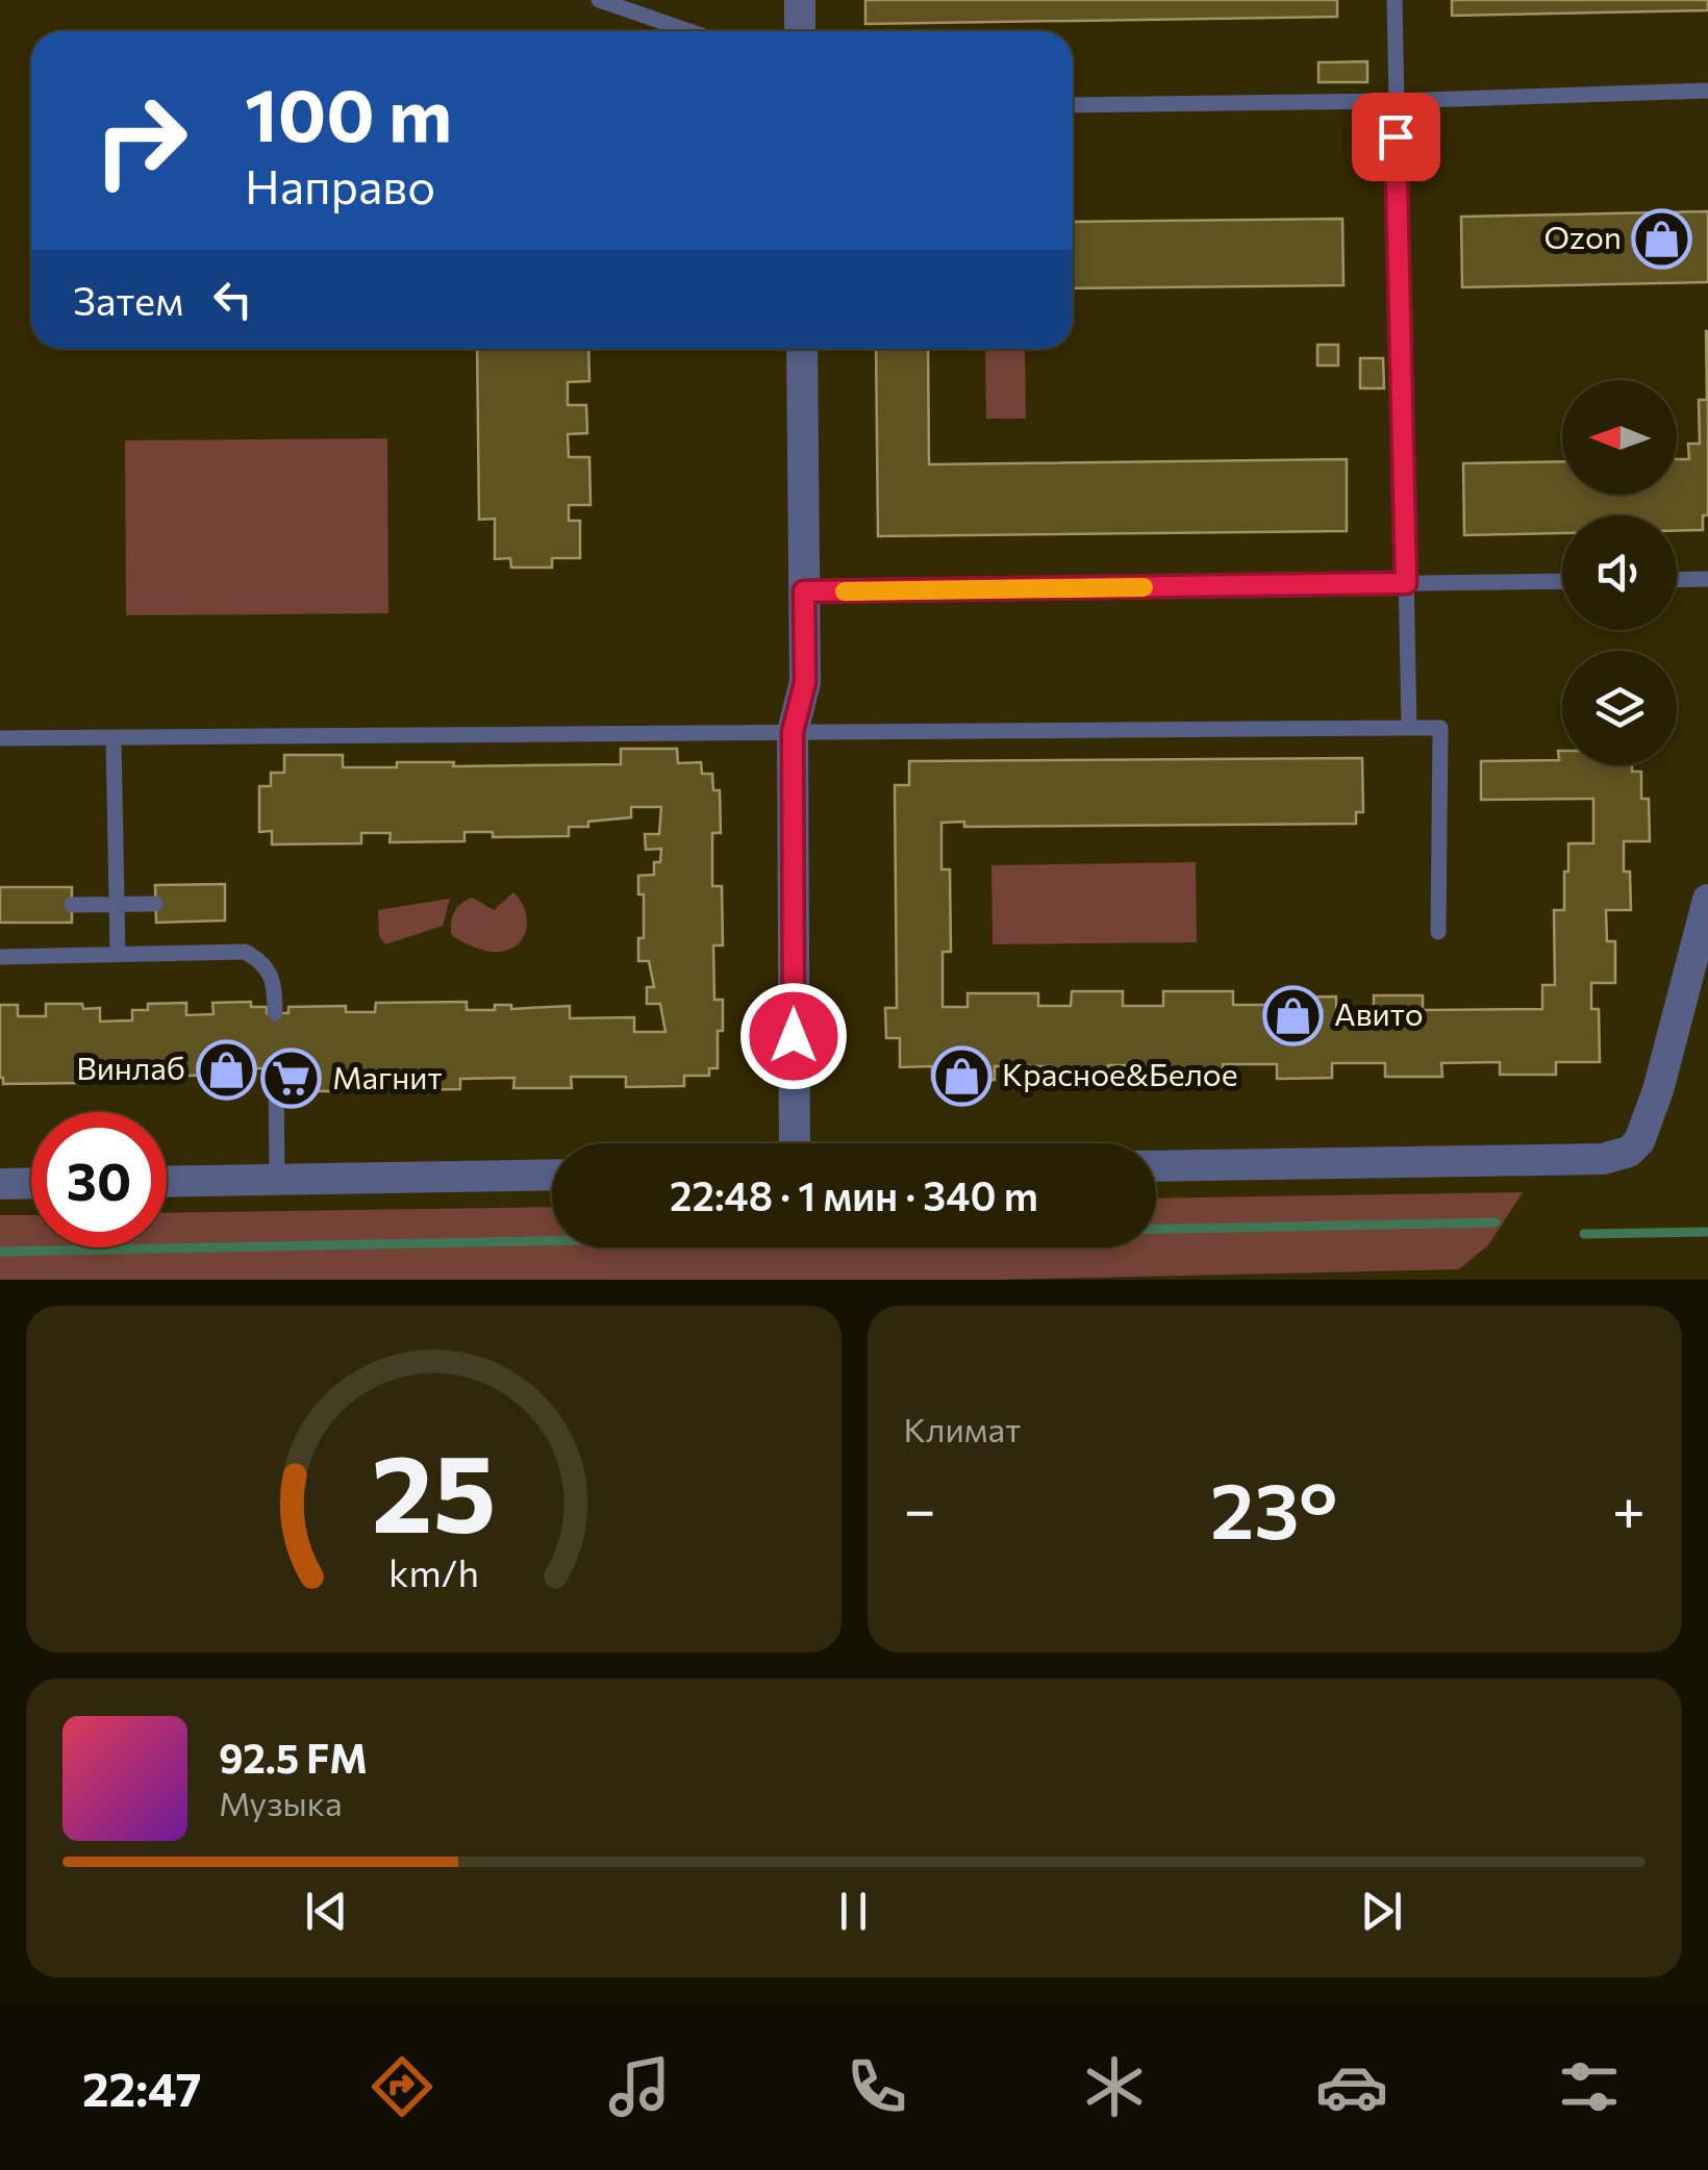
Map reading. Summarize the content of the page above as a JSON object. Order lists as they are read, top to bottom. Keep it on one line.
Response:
{"places":{"shop":["Ozon","Авито","Винлаб","Красное&Белое"],"supermarket":["Магнит"]},"north":"left","page":{"turn":["100 m","Направо"],"then":"Затем","limit":"30","trip":"22:48 · 1 мин · 340 m","tile":"Климат","heat":["−","23°","+"],"song":["92.5 FM","Музыка"],"tabs":"22:47","gauge":["25","km/h"]}}
